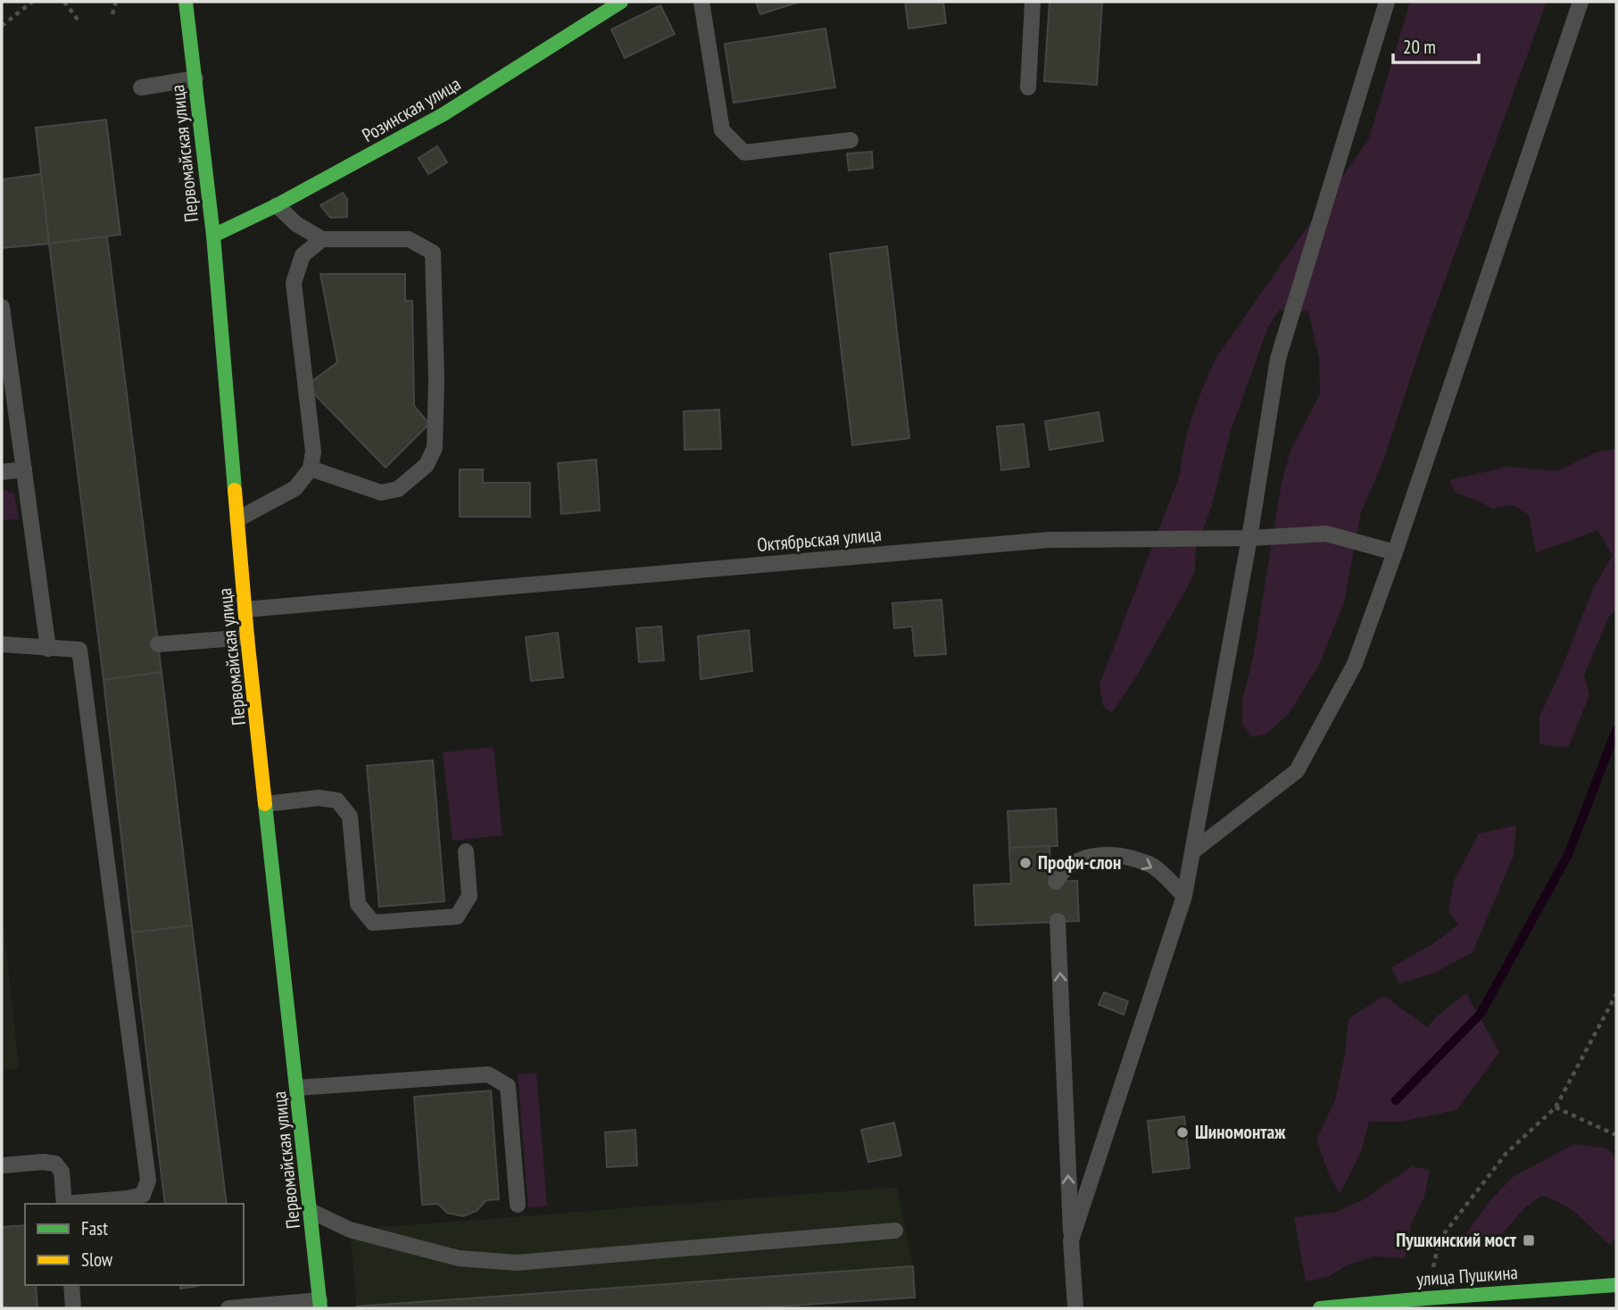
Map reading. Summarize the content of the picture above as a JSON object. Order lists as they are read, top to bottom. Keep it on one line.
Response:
{"streets":{"street":["Розинская улица","Первомайская улица","улица Пушкина"],"lane":["Октябрьская улица"]},"crossings":[["Розинская улица","Первомайская улица"],["Первомайская улица","Октябрьская улица"]],"places":{"other":["Профи-слон","Шиномонтаж"],"transit":["Пушкинский мост"]},"legend":["Fast","Slow"],"scale_bar":"20 m"}
